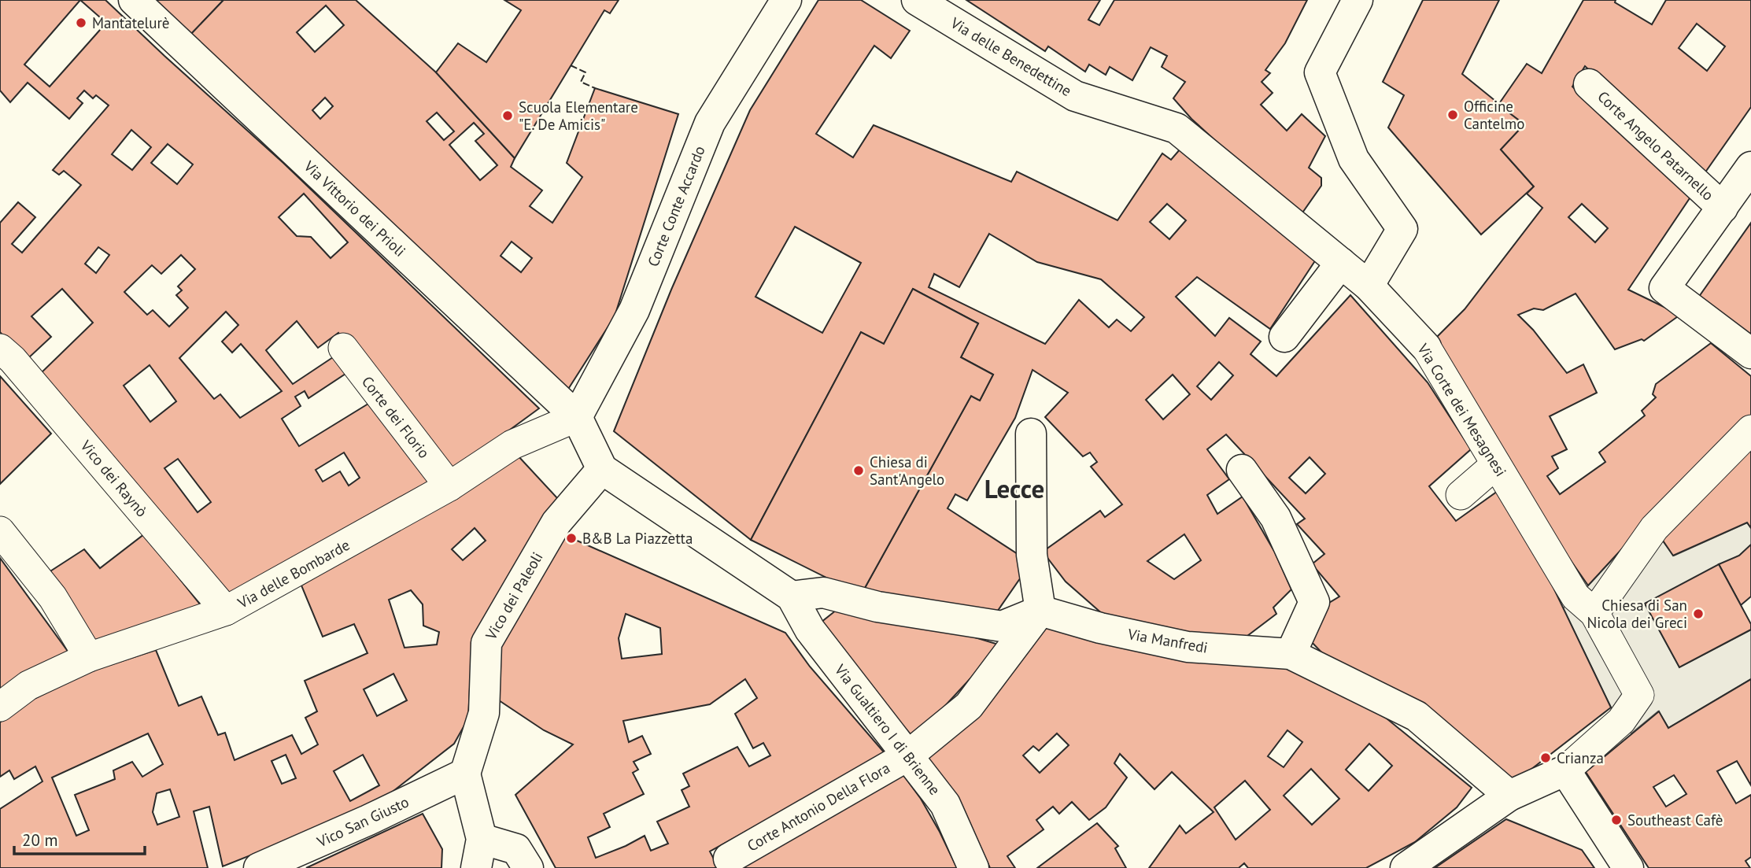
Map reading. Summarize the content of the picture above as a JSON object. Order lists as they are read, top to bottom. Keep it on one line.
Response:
{"streets":{"street":["Via delle Benedettine","Corte Angelo Patarnello","Corte Conte Accardo","Via Vittorio dei Prioli","Via Corte dei Mesagnesi","Corte dei Florio","Vico dei Raynò","Via delle Bombarde","Vico dei Paleoli","Via Manfredi","Via Gualtiero I di Brienne","Corte Antonio Della Flora","Vico San Giusto"]},"crossings":[["Corte Conte Accardo","Via Vittorio dei Prioli"],["Corte Conte Accardo","Via delle Bombarde"],["Via Vittorio dei Prioli","Via delle Bombarde"],["Corte dei Florio","Via delle Bombarde"],["Vico dei Raynò","Via delle Bombarde"],["Vico dei Paleoli","Vico San Giusto"],["Via Manfredi","Corte Antonio Della Flora"],["Via Gualtiero I di Brienne","Corte Antonio Della Flora"]],"districts":["Lecce"],"places":["Mantatelurè","Officine Cantelmo","Scuola Elementare \"E. De Amicis\"","Chiesa di Sant'Angelo","B&B La Piazzetta","Chiesa di San Nicola dei Greci","Crianza","Southeast Cafè"],"scale_bar":"20 m"}
